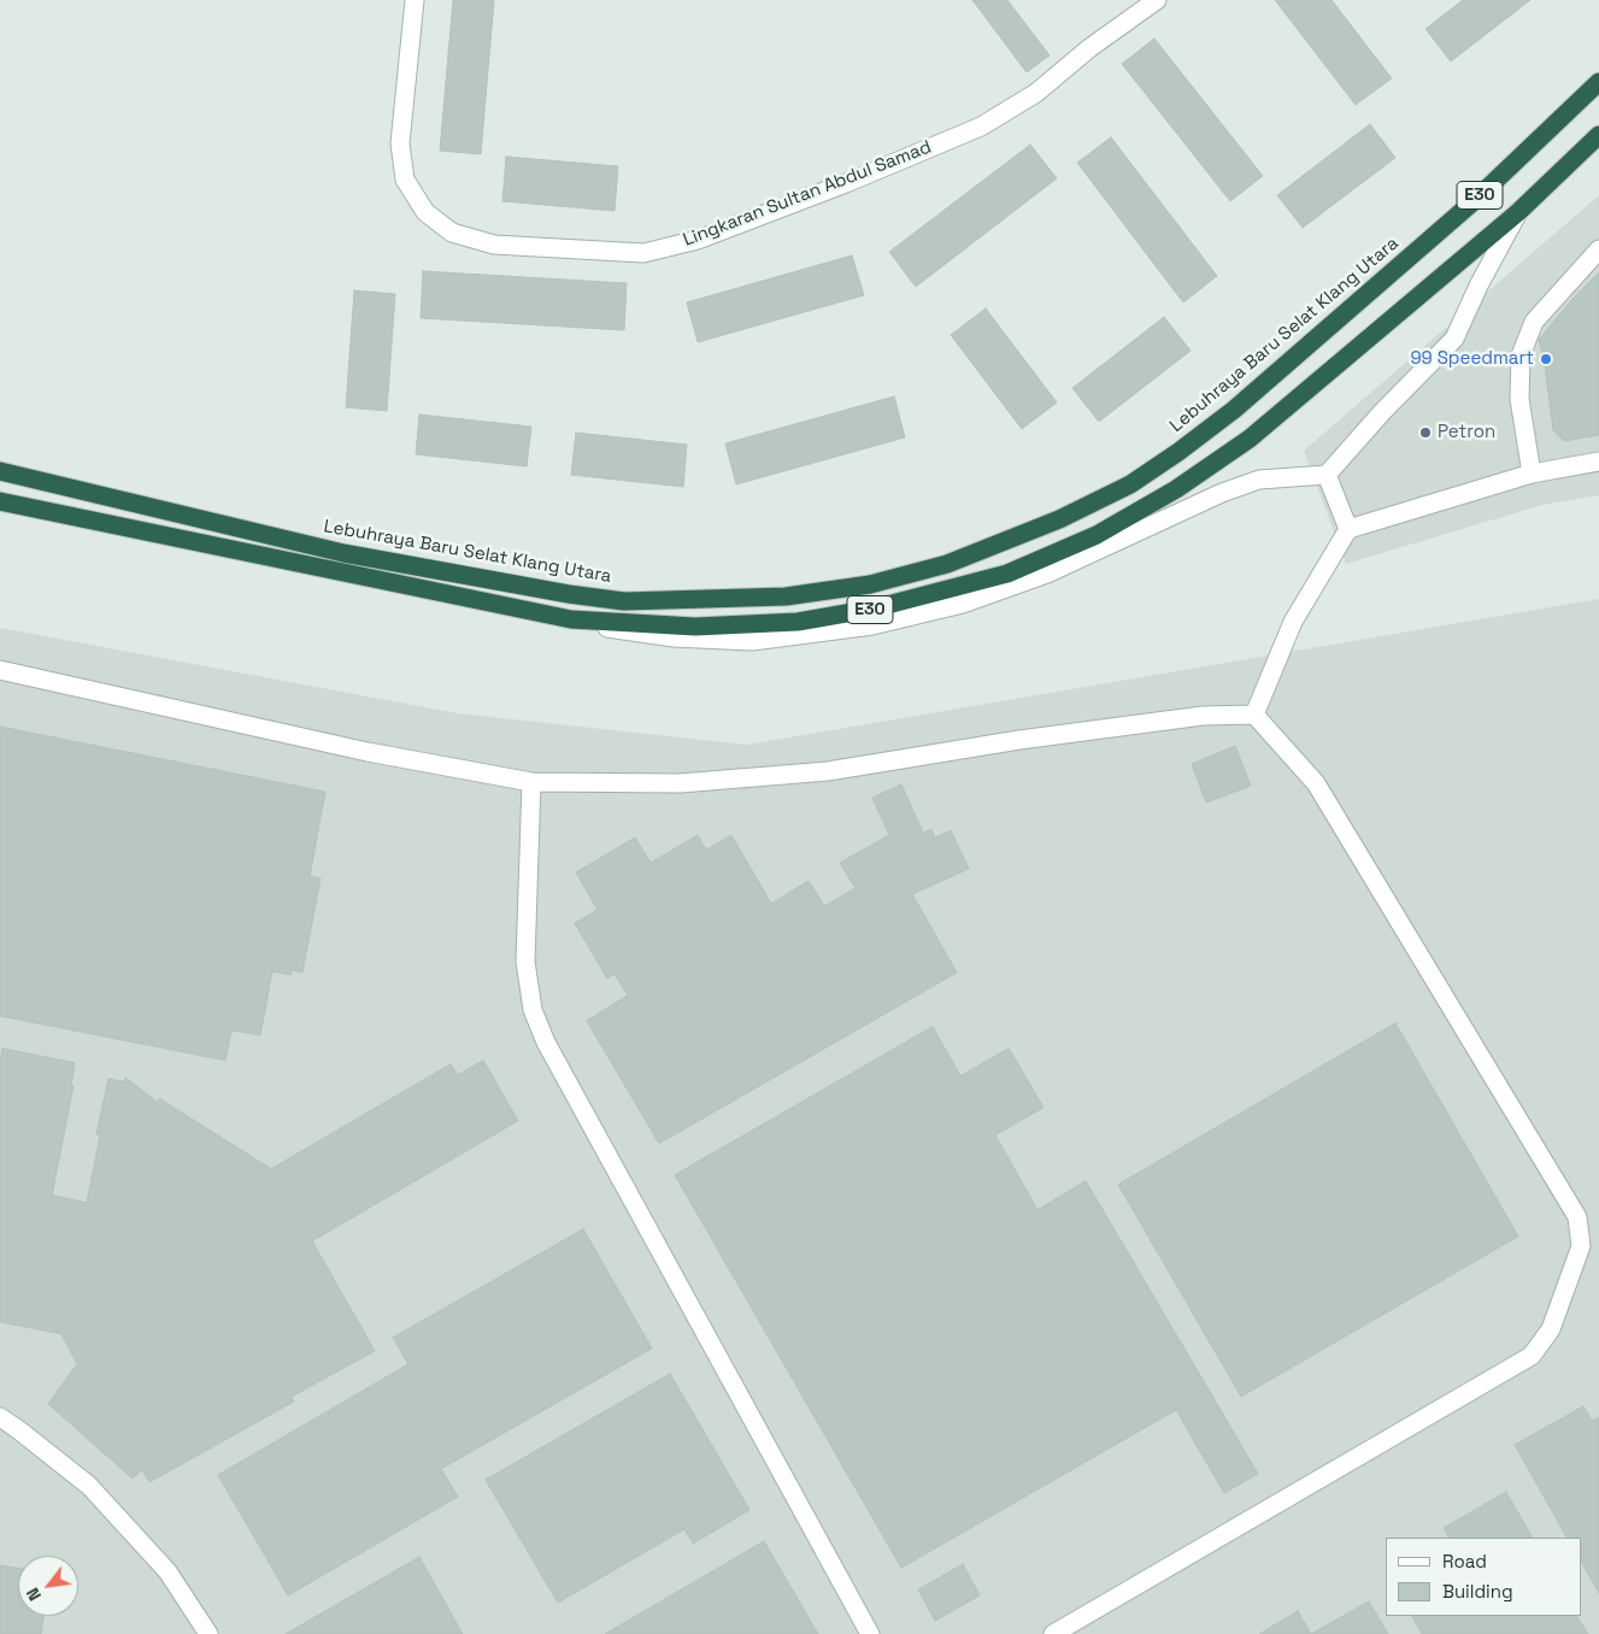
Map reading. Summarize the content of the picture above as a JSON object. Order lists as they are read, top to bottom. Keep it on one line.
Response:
{"streets":{"highway":["E30","Lebuhraya Baru Selat Klang Utara"],"street":["Lingkaran Sultan Abdul Samad"]},"places":["99 Speedmart","Petron"],"legend":["Road","Building"],"north":"bottom left"}
